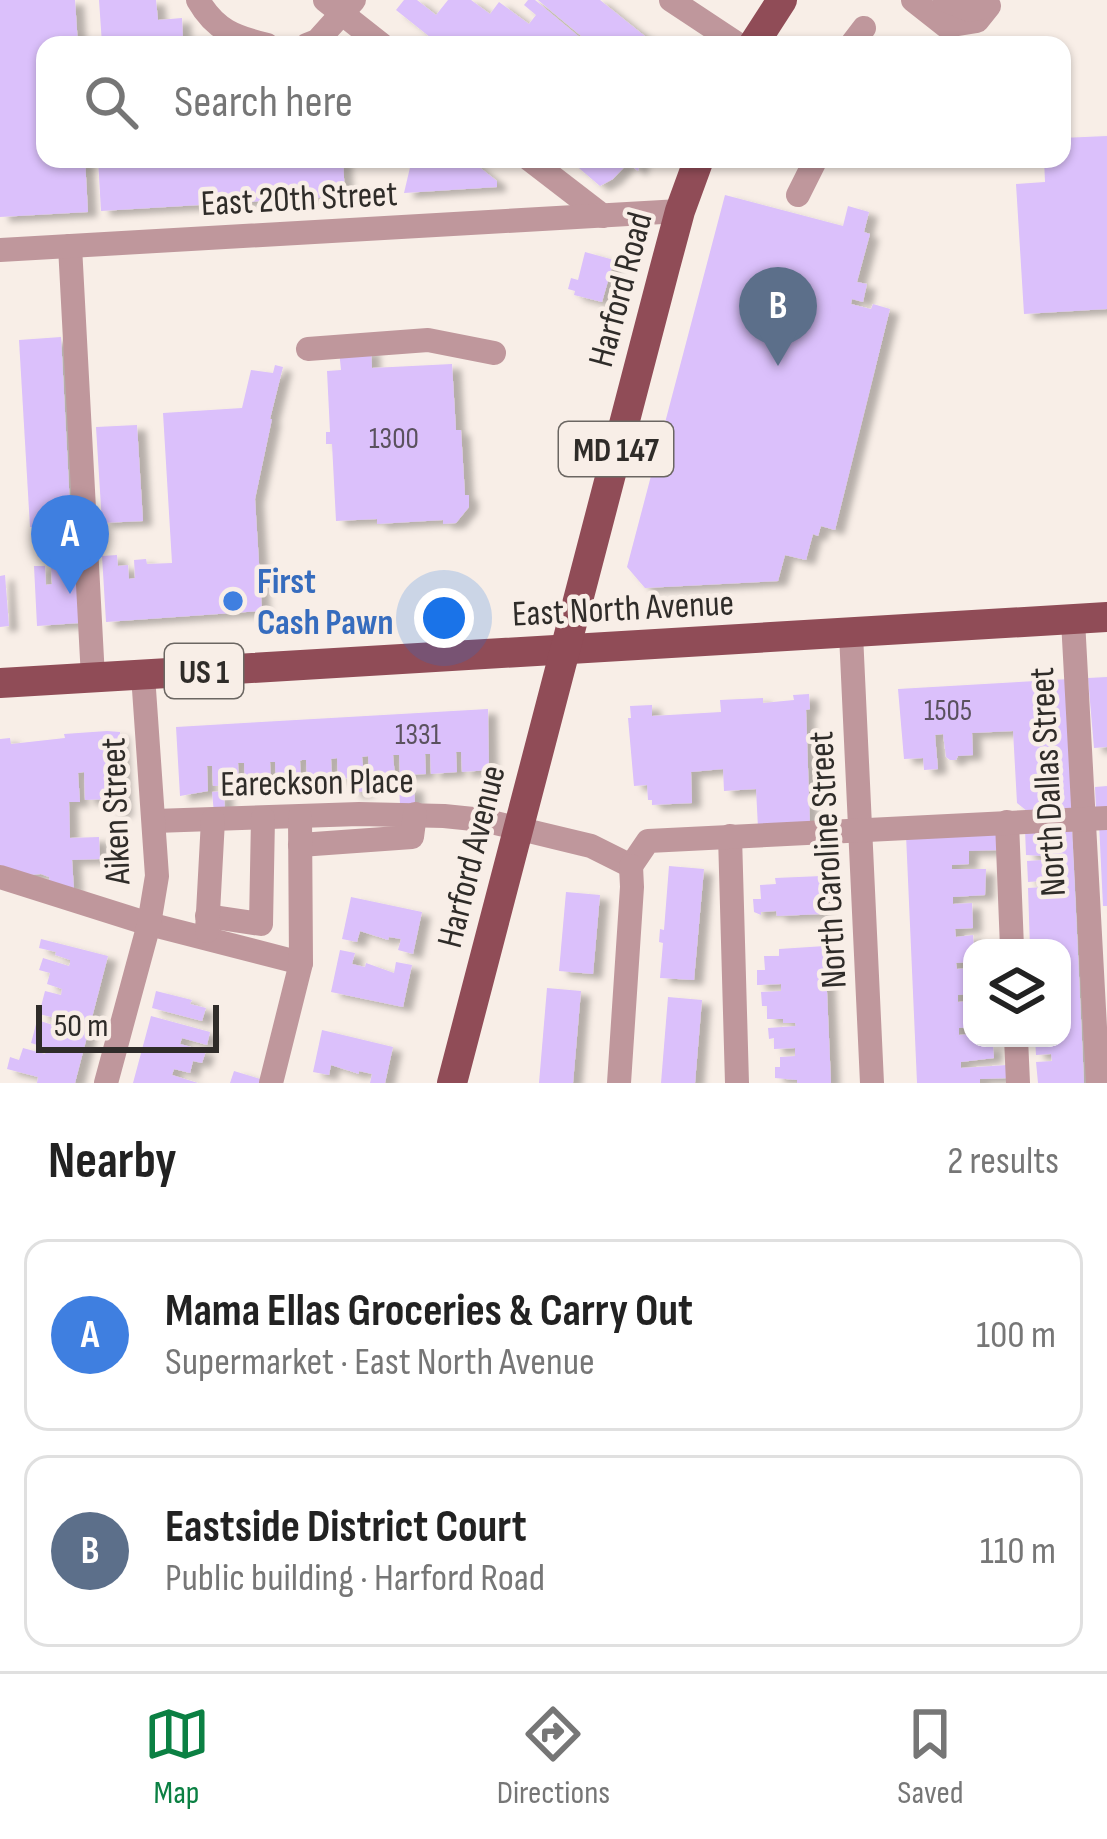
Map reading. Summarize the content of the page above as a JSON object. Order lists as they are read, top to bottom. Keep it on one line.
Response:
{"streets":{"main road":["Harford Road","MD 147","East North Avenue","US 1","Harford Avenue"],"street":["East 20th Street","Eareckson Place","North Dallas Street","Aiken Street","North Caroline Street"]},"crossings":[["East 20th Street","Harford Road"],["Harford Road","East North Avenue"],["Harford Road","Harford Avenue"],["East North Avenue","North Dallas Street"],["East North Avenue","Aiken Street"],["East North Avenue","Harford Avenue"],["East North Avenue","North Caroline Street"],["Eareckson Place","Aiken Street"],["Eareckson Place","Harford Avenue"]],"places":["First Cash Pawn"],"house_numbers":["1300","1505","1331"],"scale_bar":"50 m","page":{"search":"Search here","pins":["B","A"],"scale":"50 m","heading":["Nearby","2 results"],"list":[{"mark":"A","name":"Mama Ellas Groceries & Carry Out","note":"Supermarket · East North Avenue","value":"100 m"},{"mark":"B","name":"Eastside District Court","note":"Public building · Harford Road","value":"110 m"}],"nav":["Map","Directions","Saved"]}}
